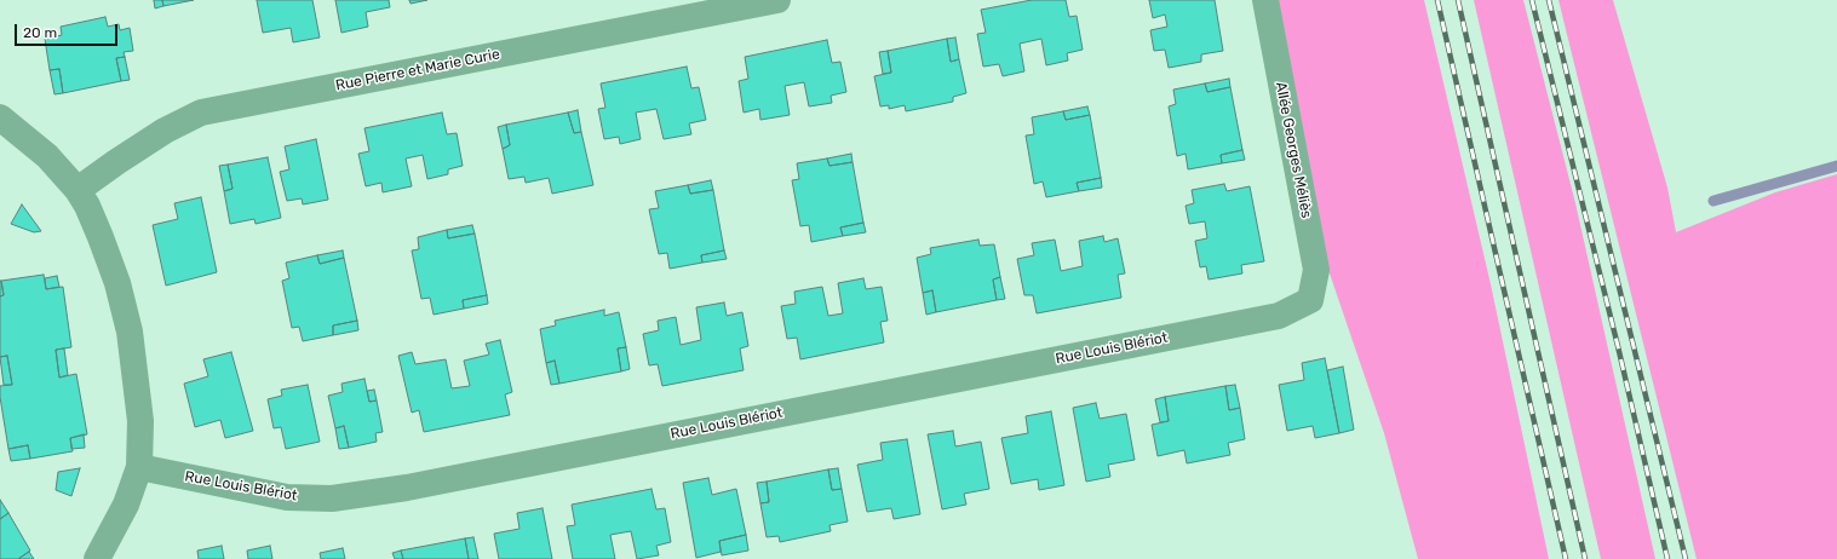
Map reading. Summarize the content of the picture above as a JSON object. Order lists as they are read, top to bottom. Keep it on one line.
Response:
{"streets":{"street":["Rue Pierre et Marie Curie","Allée Georges Méliès","Rue Louis Blériot"]},"crossings":[["Allée Georges Méliès","Rue Louis Blériot"]],"scale_bar":"20 m"}
